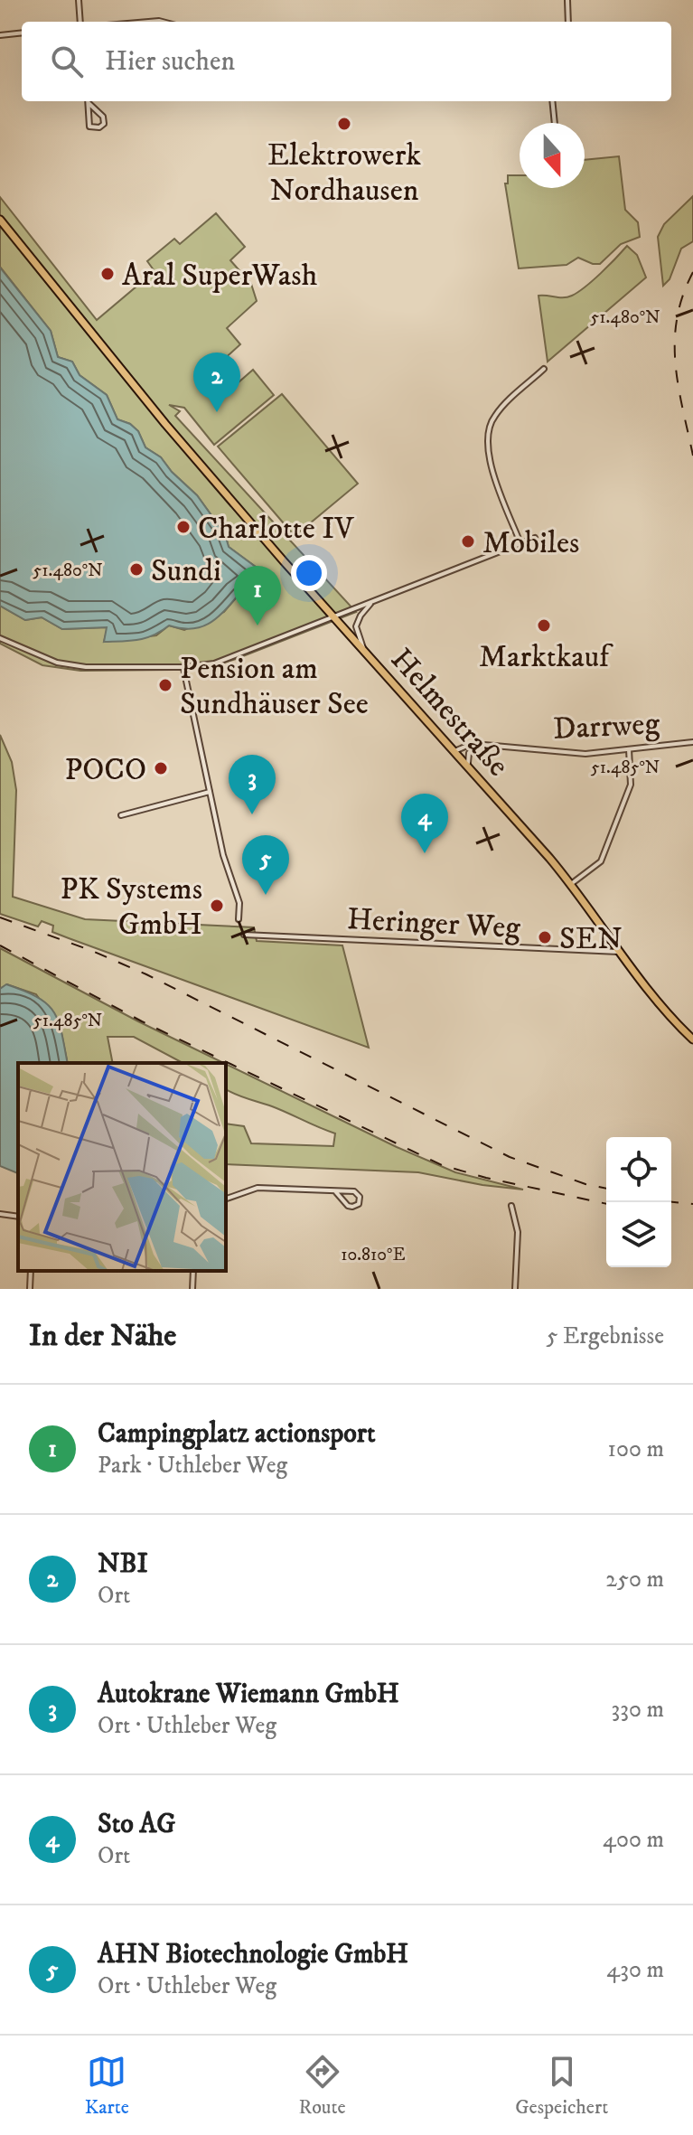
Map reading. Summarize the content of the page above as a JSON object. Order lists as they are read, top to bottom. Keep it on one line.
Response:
{"streets":{"main road":["Helmestraße"],"street":["Darrweg","Heringer Weg"]},"crossings":[["Helmestraße","Darrweg"],["Helmestraße","Heringer Weg"]],"places":["Elektrowerk Nordhausen","Aral SuperWash","Charlotte IV","Mobiles","Sundi","Marktkauf","Pension am Sundhäuser See","POCO","PK Systems GmbH","SEN"],"north":"bottom","page":{"search":"Hier suchen","pins":["2","1","3","4","5"],"heading":["In der Nähe","5 Ergebnisse"],"list":[{"mark":"1","name":"Campingplatz actionsport","note":"Park · Uthleber Weg","value":"100 m"},{"mark":"2","name":"NBI","note":"Ort","value":"250 m"},{"mark":"3","name":"Autokrane Wiemann GmbH","note":"Ort · Uthleber Weg","value":"330 m"},{"mark":"4","name":"Sto AG","note":"Ort","value":"400 m"},{"mark":"5","name":"AHN Biotechnologie GmbH","note":"Ort · Uthleber Weg","value":"430 m"}],"nav":["Karte","Route","Gespeichert"]},"coordinates":["51.480°N","51.485°N","10.810°E"]}
